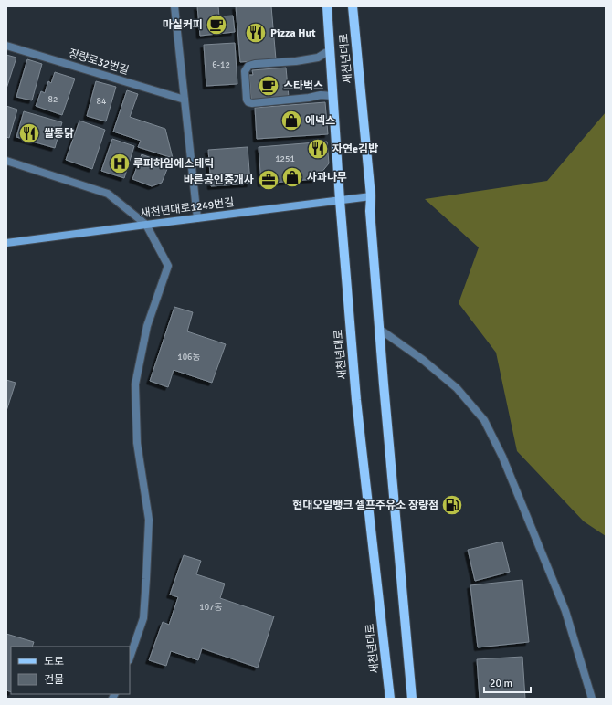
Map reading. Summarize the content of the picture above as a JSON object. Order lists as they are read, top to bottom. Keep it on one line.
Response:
{"streets":{"main road":["새천년대로"],"street":["장량로32번길","새천년대로1249번길"]},"crossings":[["새천년대로","새천년대로1249번길"]],"places":{"cafe":["마실커피","스타벅스"],"restaurant":["Pizza Hut","쌀통닭","자연e김밥"],"shop":["에넥스","사과나무"],"hospital":["루피하임에스테틱"],"office":["바른공인중개사"],"fuel station":["현대오일뱅크 셀프주유소 장량점"]},"house_numbers":["6-12","82","84","1251","106동","107동"],"legend":["도로","건물"],"scale_bar":"20 m"}
